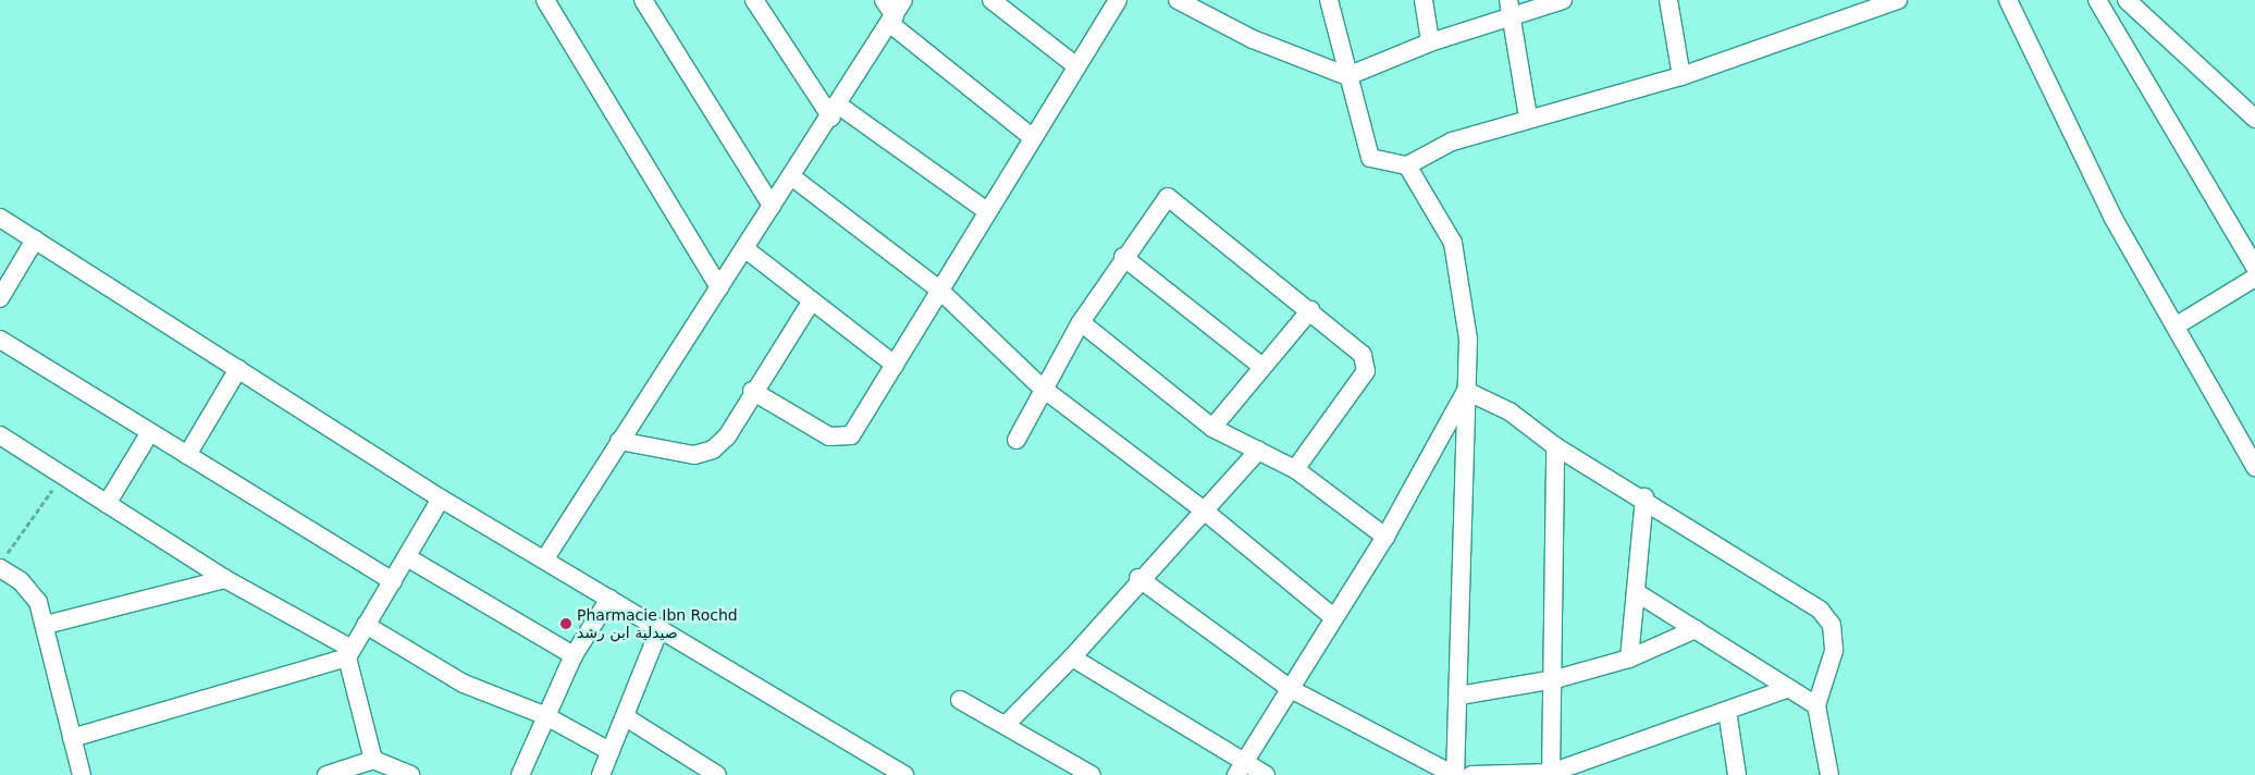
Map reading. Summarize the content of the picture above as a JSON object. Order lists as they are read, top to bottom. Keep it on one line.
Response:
{"places":["Pharmacie Ibn Rochd صيدلية ابن رشد"]}
